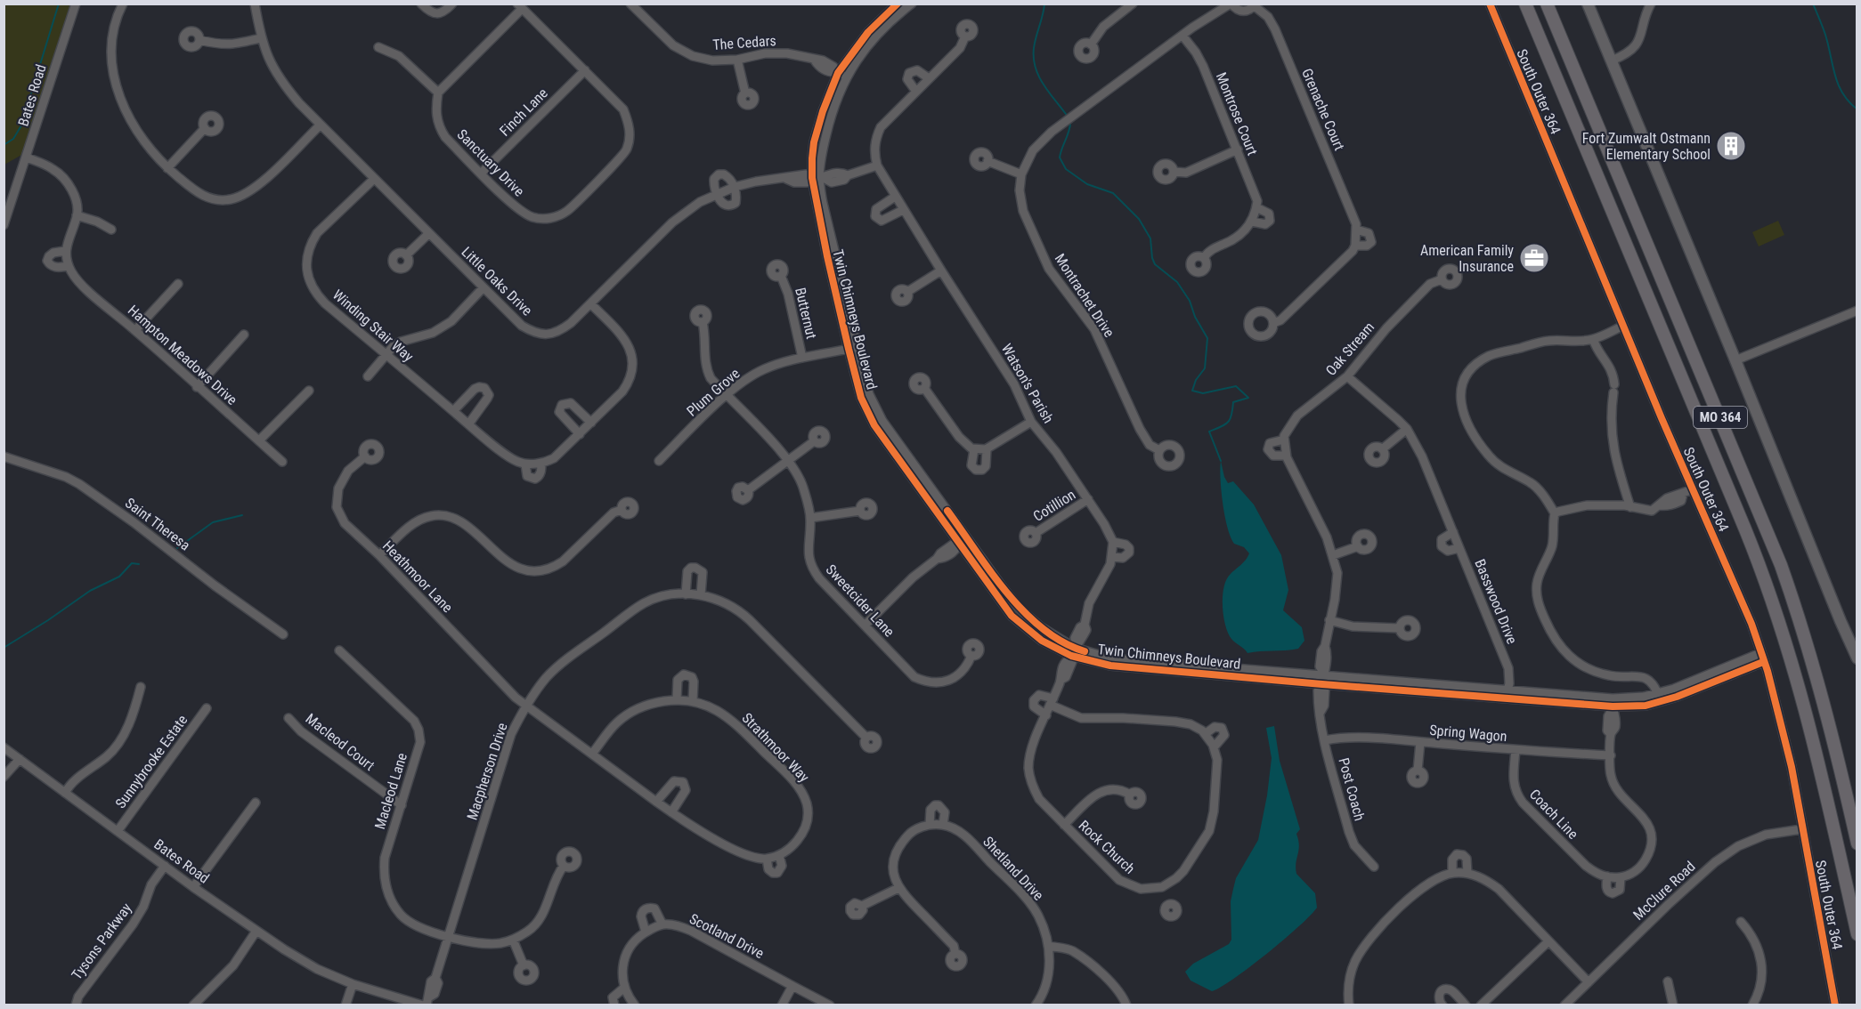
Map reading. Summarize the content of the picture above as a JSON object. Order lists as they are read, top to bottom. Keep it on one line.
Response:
{"streets":{"highway":["MO 364"],"street":["The Cedars","South Outer 364","Bates Road","Grenache Court","Finch Lane","Montrose Court","Sanctuary Drive","Little Oaks Drive","Montrachet Drive","Butternut","Twin Chimneys Boulevard","Winding Stair Way","Oak Stream","Hampton Meadows Drive","Watson's Parish","Plum Grove","Cotillion","Saint Theresa","Heathmoor Lane","Sweetcider Lane","Basswood Drive","Spring Wagon","Macleod Court","Strathmoor Way","Sunnybrooke Estate","Macpherson Drive","Post Coach","Macleod Lane","Coach Line","Rock Church","Shetland Drive","McClure Road","Scotland Drive","Tysons Parkway"]},"crossings":[["The Cedars","Twin Chimneys Boulevard"],["South Outer 364","Twin Chimneys Boulevard"],["South Outer 364","McClure Road"],["Bates Road","Sunnybrooke Estate"],["Bates Road","Tysons Parkway"],["Finch Lane","Sanctuary Drive"],["Montrose Court","Montrachet Drive"],["Little Oaks Drive","Twin Chimneys Boulevard"],["Little Oaks Drive","Winding Stair Way"],["Little Oaks Drive","Watson's Parish"],["Butternut","Plum Grove"],["Twin Chimneys Boulevard","Oak Stream"],["Twin Chimneys Boulevard","Watson's Parish"],["Twin Chimneys Boulevard","Plum Grove"],["Twin Chimneys Boulevard","Basswood Drive"],["Twin Chimneys Boulevard","Post Coach"],["Twin Chimneys Boulevard","Coach Line"],["Twin Chimneys Boulevard","Rock Church"],["Oak Stream","Basswood Drive"],["Oak Stream","Post Coach"],["Watson's Parish","Cotillion"],["Watson's Parish","Rock Church"],["Plum Grove","Sweetcider Lane"],["Heathmoor Lane","Strathmoor Way"],["Heathmoor Lane","Macpherson Drive"],["Spring Wagon","Post Coach"],["Spring Wagon","Coach Line"],["Macleod Court","Macleod Lane"],["Strathmoor Way","Macpherson Drive"],["Macpherson Drive","Macleod Lane"]],"places":{"building":["Fort Zumwalt Ostmann Elementary School"],"office":["American Family Insurance"]}}
